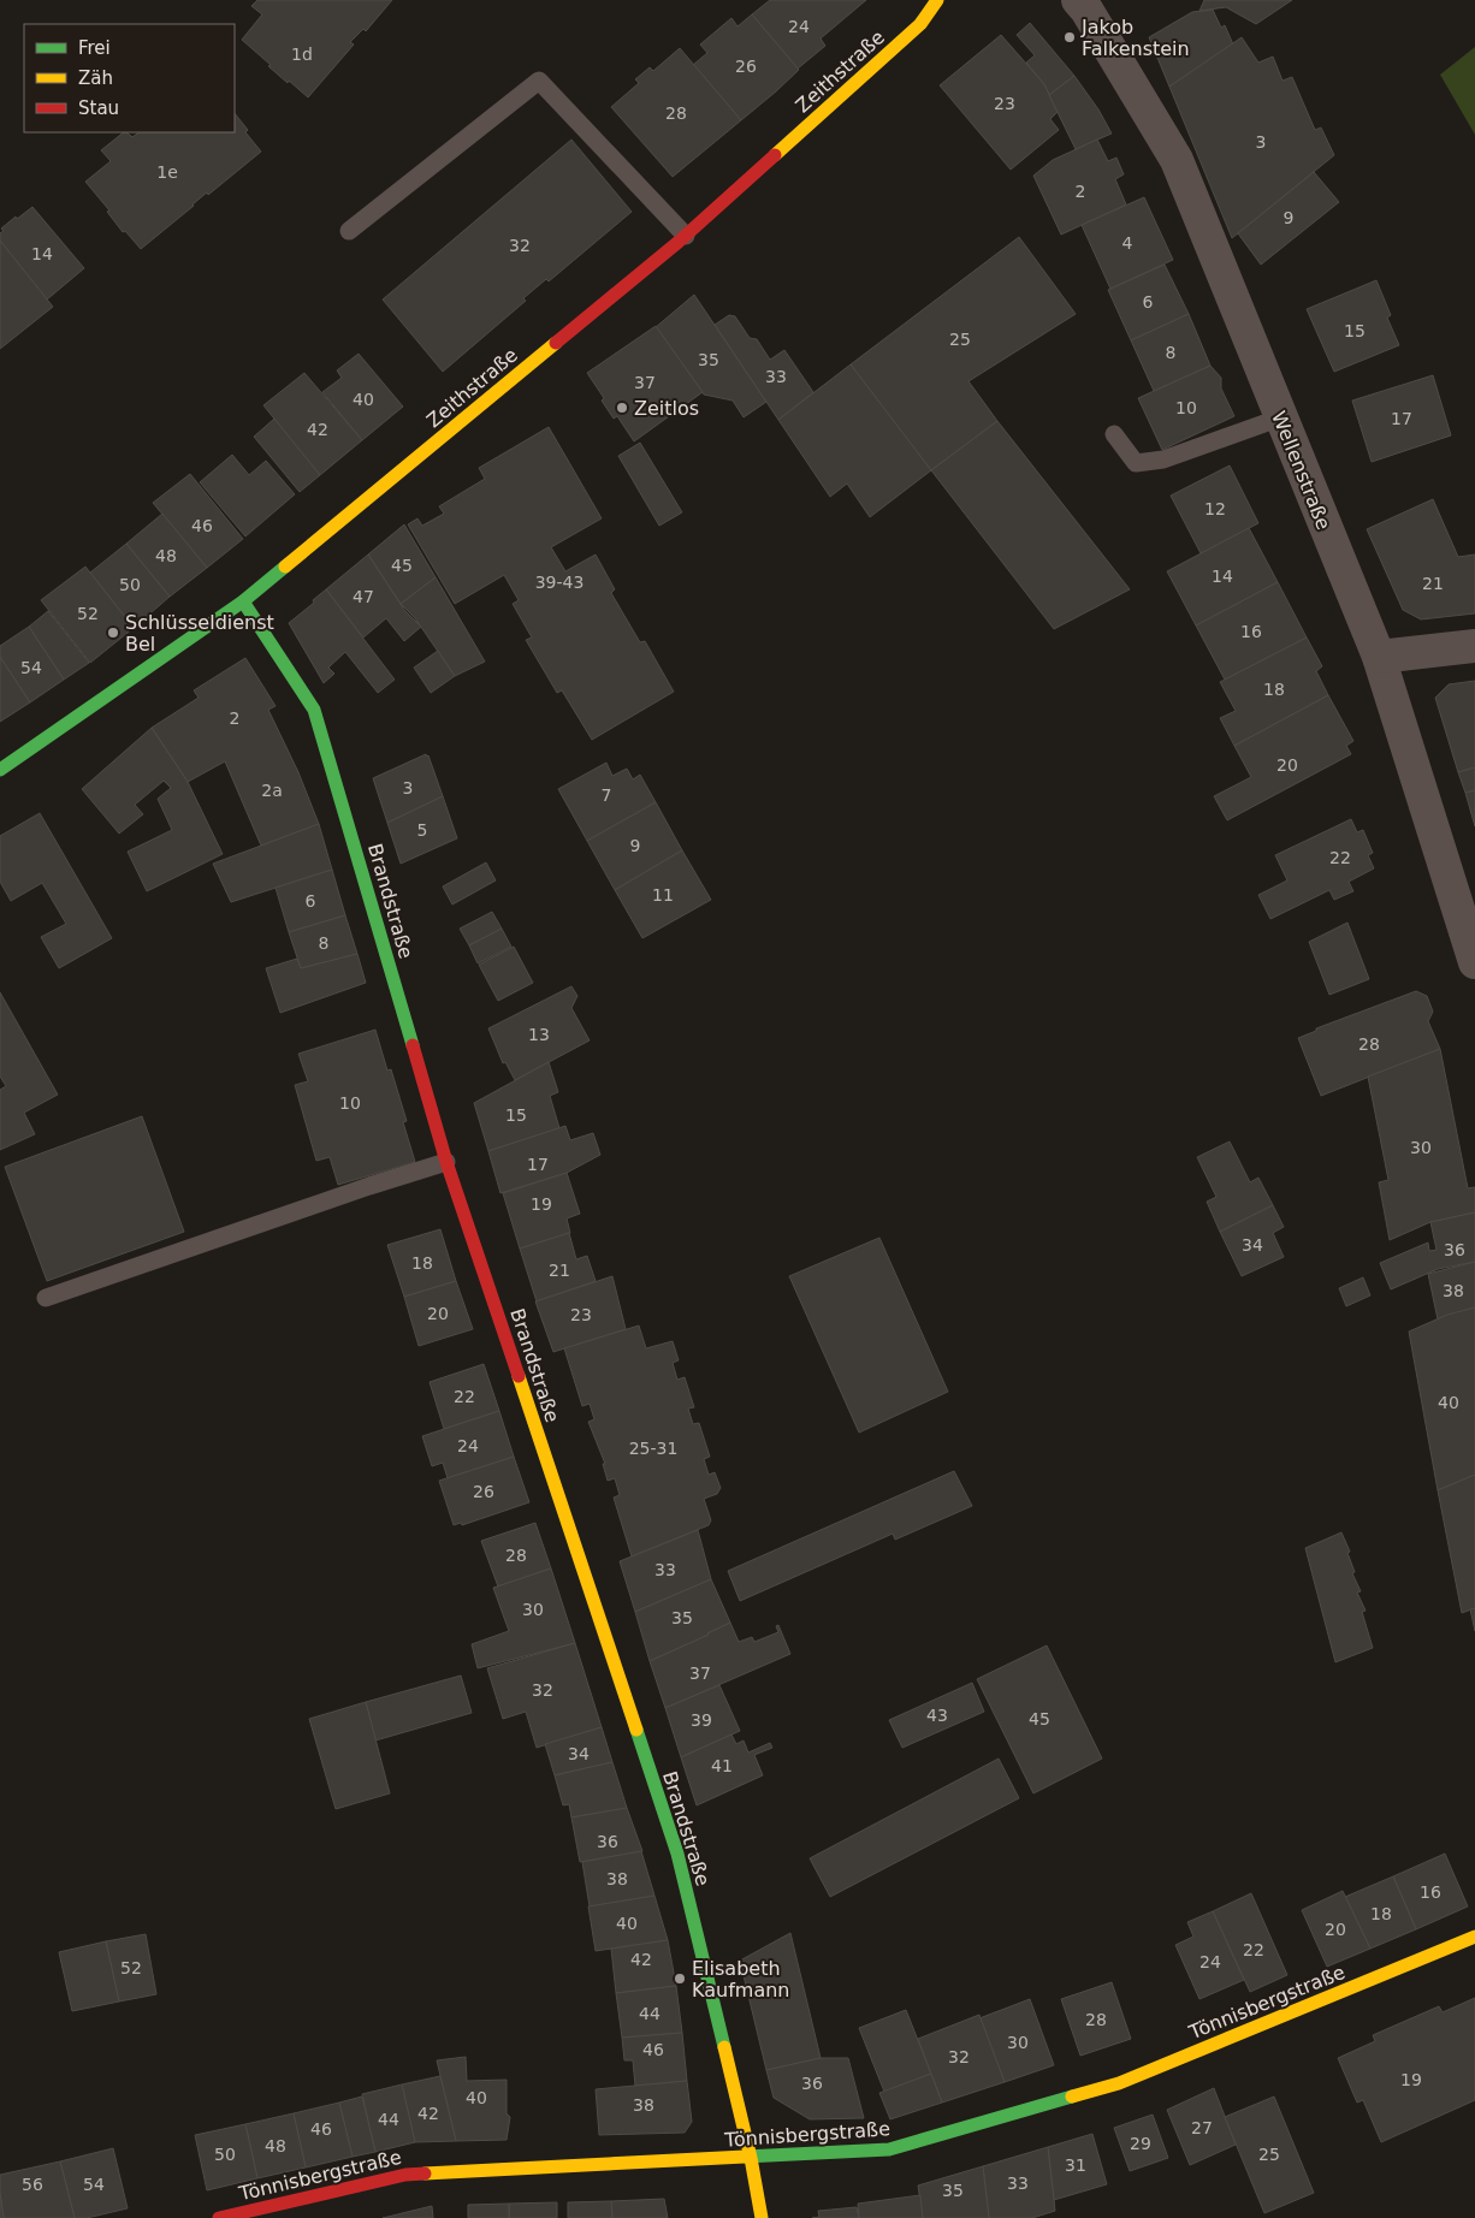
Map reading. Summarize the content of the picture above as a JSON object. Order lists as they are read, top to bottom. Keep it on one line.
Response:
{"streets":{"street":["Zeithstraße","Wellenstraße","Brandstraße","Tönnisbergstraße"]},"crossings":[["Zeithstraße","Brandstraße"],["Brandstraße","Tönnisbergstraße"]],"places":["Jakob Falkenstein","Zeitlos","Schlüsseldienst Bel","Elisabeth Kaufmann"],"house_numbers":["24","1d","26","23","28","3","1e","2","9","4","32","14","6","15","25","8","35","33","37","40","10","17","42","12","46","48","45","14","39-43","21","50","47","52","16","54","18","2","20","3","2a","7","5","9","22","11","6","8","13","28","10","15","30","17","19","34","36","18","21","38","20","23","22","40","24","25-31","26","28","33","30","35","37","32","43","45","39","34","41","36","38","16","18","40","20","22","42","24","52","44","28","30","46","32","19","36","40","38","42","44","27","46","29","48","50","25","31","33","56","54","35"],"legend":["Frei","Zäh","Stau"]}
